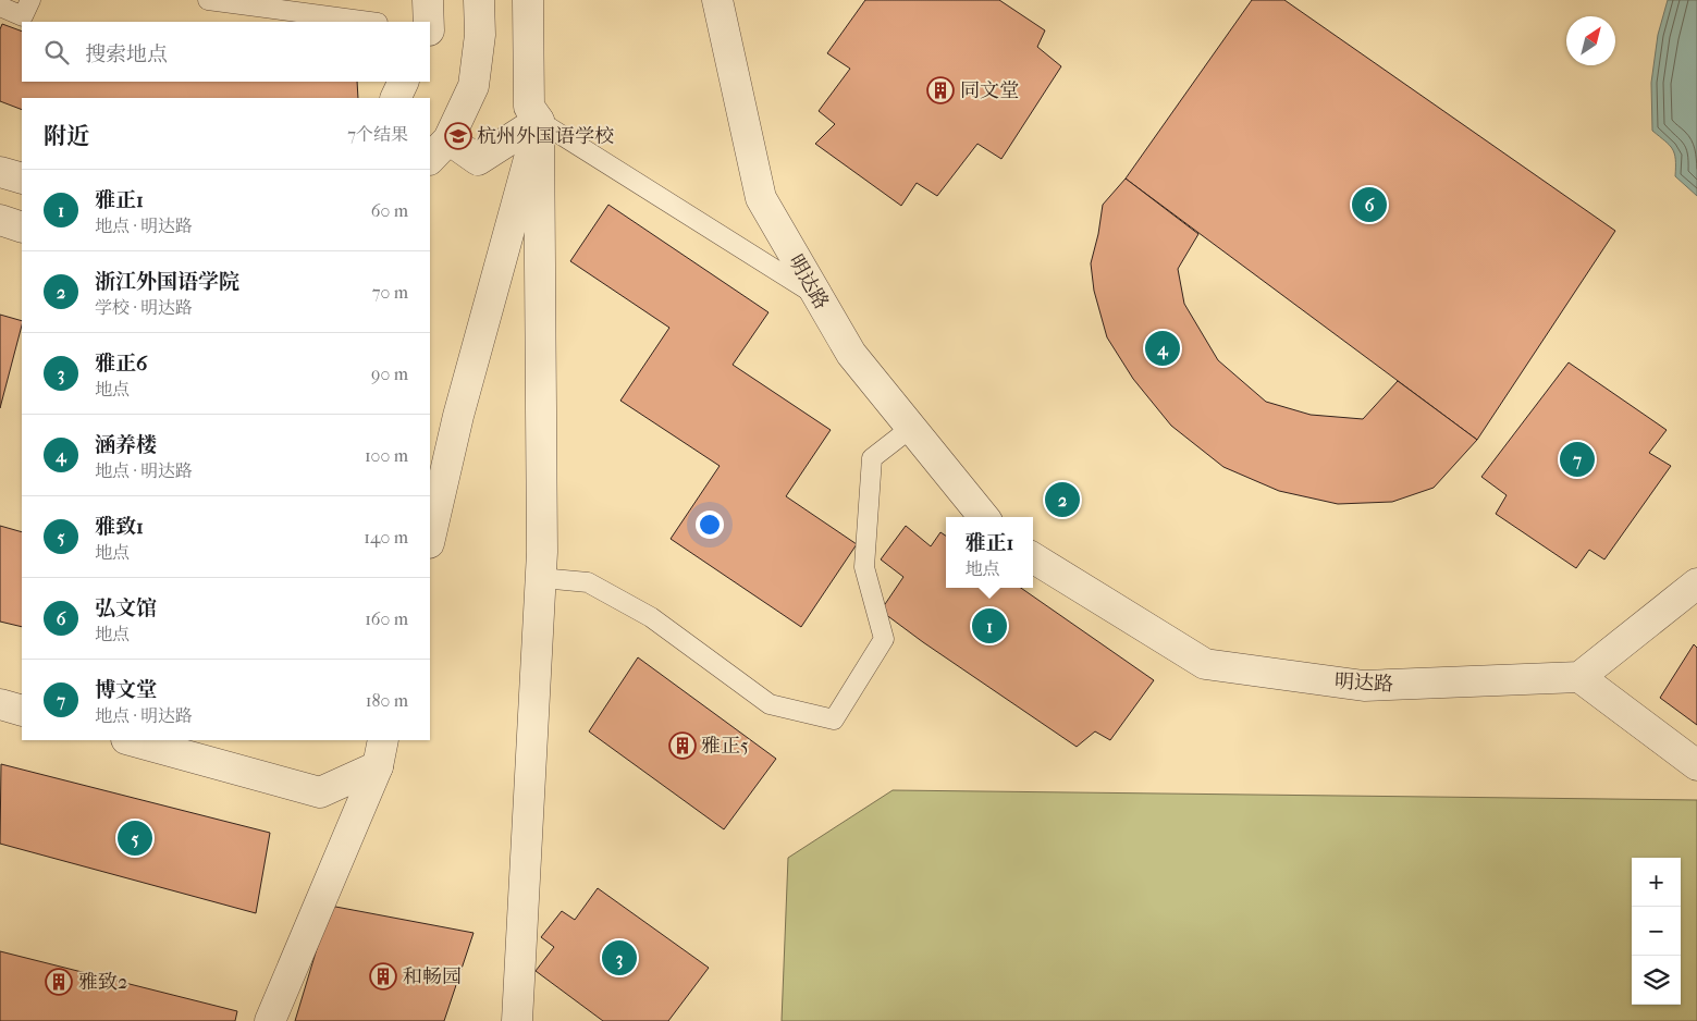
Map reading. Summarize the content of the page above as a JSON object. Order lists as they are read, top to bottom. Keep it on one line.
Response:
{"streets":{"street":["明达路"]},"places":{"building":["同文堂","雅正5","和畅园","雅致2"],"school or university":["杭州外国语学校"]},"north":"top right","page":{"search":"搜索地点","heading":["附近","7个结果"],"list":[{"mark":"1","name":"雅正1","note":"地点 · 明达路","value":"60 m"},{"mark":"2","name":"浙江外国语学院","note":"学校 · 明达路","value":"70 m"},{"mark":"3","name":"雅正6","note":"地点","value":"90 m"},{"mark":"4","name":"涵养楼","note":"地点 · 明达路","value":"100 m"},{"mark":"5","name":"雅致1","note":"地点","value":"140 m"},{"mark":"6","name":"弘文馆","note":"地点","value":"160 m"},{"mark":"7","name":"博文堂","note":"地点 · 明达路","value":"180 m"}],"pins":["6","4","7","2","1","5","3"],"popup":["雅正1","地点"],"map_buttons":["+","−"]}}
